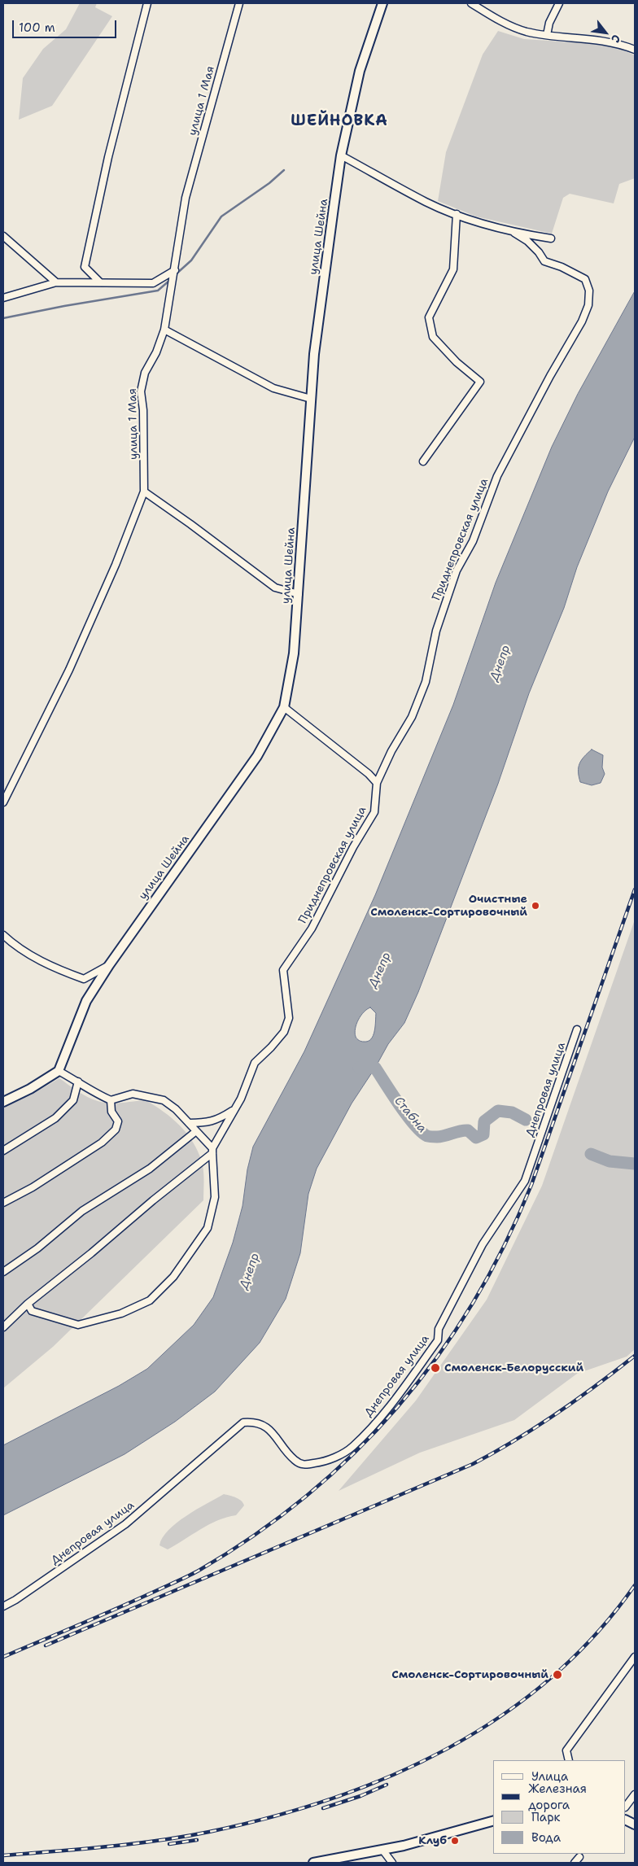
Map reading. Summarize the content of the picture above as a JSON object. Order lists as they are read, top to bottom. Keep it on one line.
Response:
{"streets":{"street":["улица 1 Мая","улица Шейна","Приднепровская улица","Днепровая улица"]},"districts":["ШЕЙНОВКА"],"water":["Днепр","Стабна"],"places":["Очистные Смоленск-Сортировочный","Смоленск-Белорусский","Смоленск-Сортировочный","Клуб"],"legend":["Улица","Железная дорога","Парк","Вода"],"scale_bar":"100 m","north":"bottom right"}
